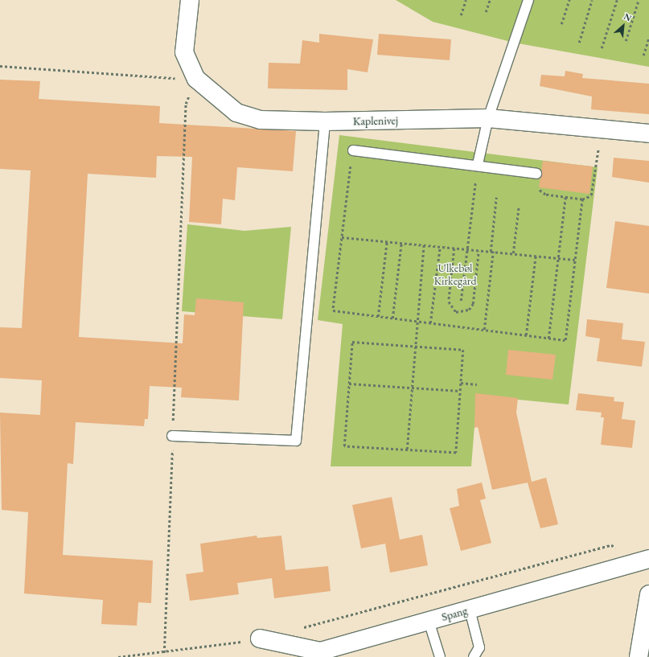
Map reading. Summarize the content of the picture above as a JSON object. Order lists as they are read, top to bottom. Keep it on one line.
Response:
{"streets":{"street":["Kaplenivej","Spang"]},"parks":["Ulkebøl Kirkegård"],"north":"top right"}
